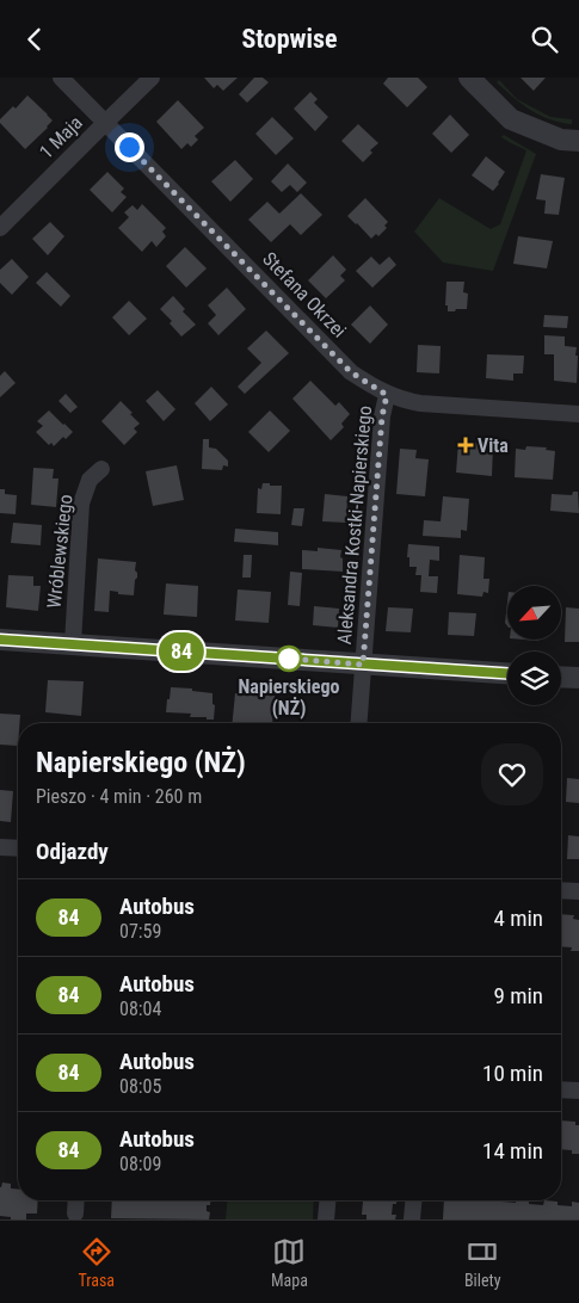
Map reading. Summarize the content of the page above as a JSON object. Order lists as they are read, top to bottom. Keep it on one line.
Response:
{"streets":{"street":["1 Maja","Stefana Okrzei","Aleksandra Kostki-Napierskiego","Wróblewskiego"]},"crossings":[["1 Maja","Stefana Okrzei"],["Stefana Okrzei","Aleksandra Kostki-Napierskiego"]],"places":{"health":["Vita"],"other":["Napierskiego (NŻ)"]},"lines":["bus line 84"],"north":"bottom left","page":{"header":"Stopwise","on_map":"84","heading":[["Napierskiego (NŻ)","Pieszo · 4 min · 260 m"],"Odjazdy"],"list":[{"mark":"84","name":"Autobus","note":"07:59","value":"4 min"},{"mark":"84","name":"Autobus","note":"08:04","value":"9 min"},{"mark":"84","name":"Autobus","note":"08:05","value":"10 min"},{"mark":"84","name":"Autobus","note":"08:09","value":"14 min"}],"tabs":["Trasa","Mapa","Bilety"]}}
